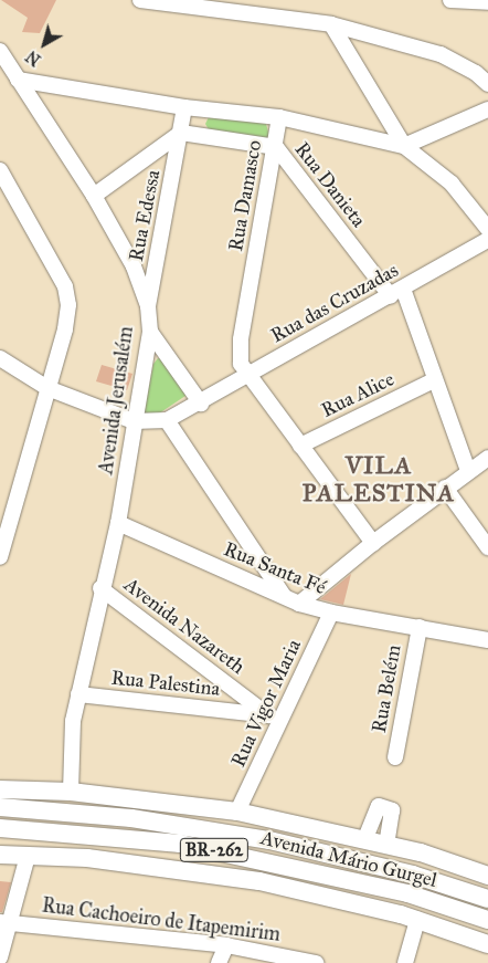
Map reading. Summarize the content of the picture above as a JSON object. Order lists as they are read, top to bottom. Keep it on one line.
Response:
{"streets":{"main road":["BR-262","Avenida Mário Gurgel"],"street":["Rua Danieta","Rua Damasco","Rua Edessa","Rua das Cruzadas","Rua Alice","Avenida Jerusalém","Rua Santa Fé","Avenida Nazareth","Rua Palestina","Rua Belém","Rua Vigor Maria","Rua Cachoeiro de Itapemirim"]},"crossings":[["Rua Danieta","Rua Damasco"],["Rua Danieta","Rua Edessa"],["Rua Danieta","Rua das Cruzadas"],["Rua Danieta","Rua Alice"],["Rua Damasco","Rua Edessa"],["Rua Damasco","Rua das Cruzadas"],["Rua Damasco","Avenida Jerusalém"],["Rua Edessa","Avenida Jerusalém"],["Rua das Cruzadas","Avenida Jerusalém"],["Avenida Jerusalém","Rua Santa Fé"],["Avenida Jerusalém","Avenida Nazareth"],["Avenida Jerusalém","Rua Palestina"],["Avenida Jerusalém","Avenida Mário Gurgel"],["Rua Santa Fé","Rua Belém"],["Rua Santa Fé","Rua Vigor Maria"],["Avenida Nazareth","Rua Palestina"],["Avenida Nazareth","Rua Vigor Maria"],["Rua Palestina","Rua Vigor Maria"],["Rua Vigor Maria","Avenida Mário Gurgel"]],"districts":["VILA PALESTINA"],"north":"bottom left"}
